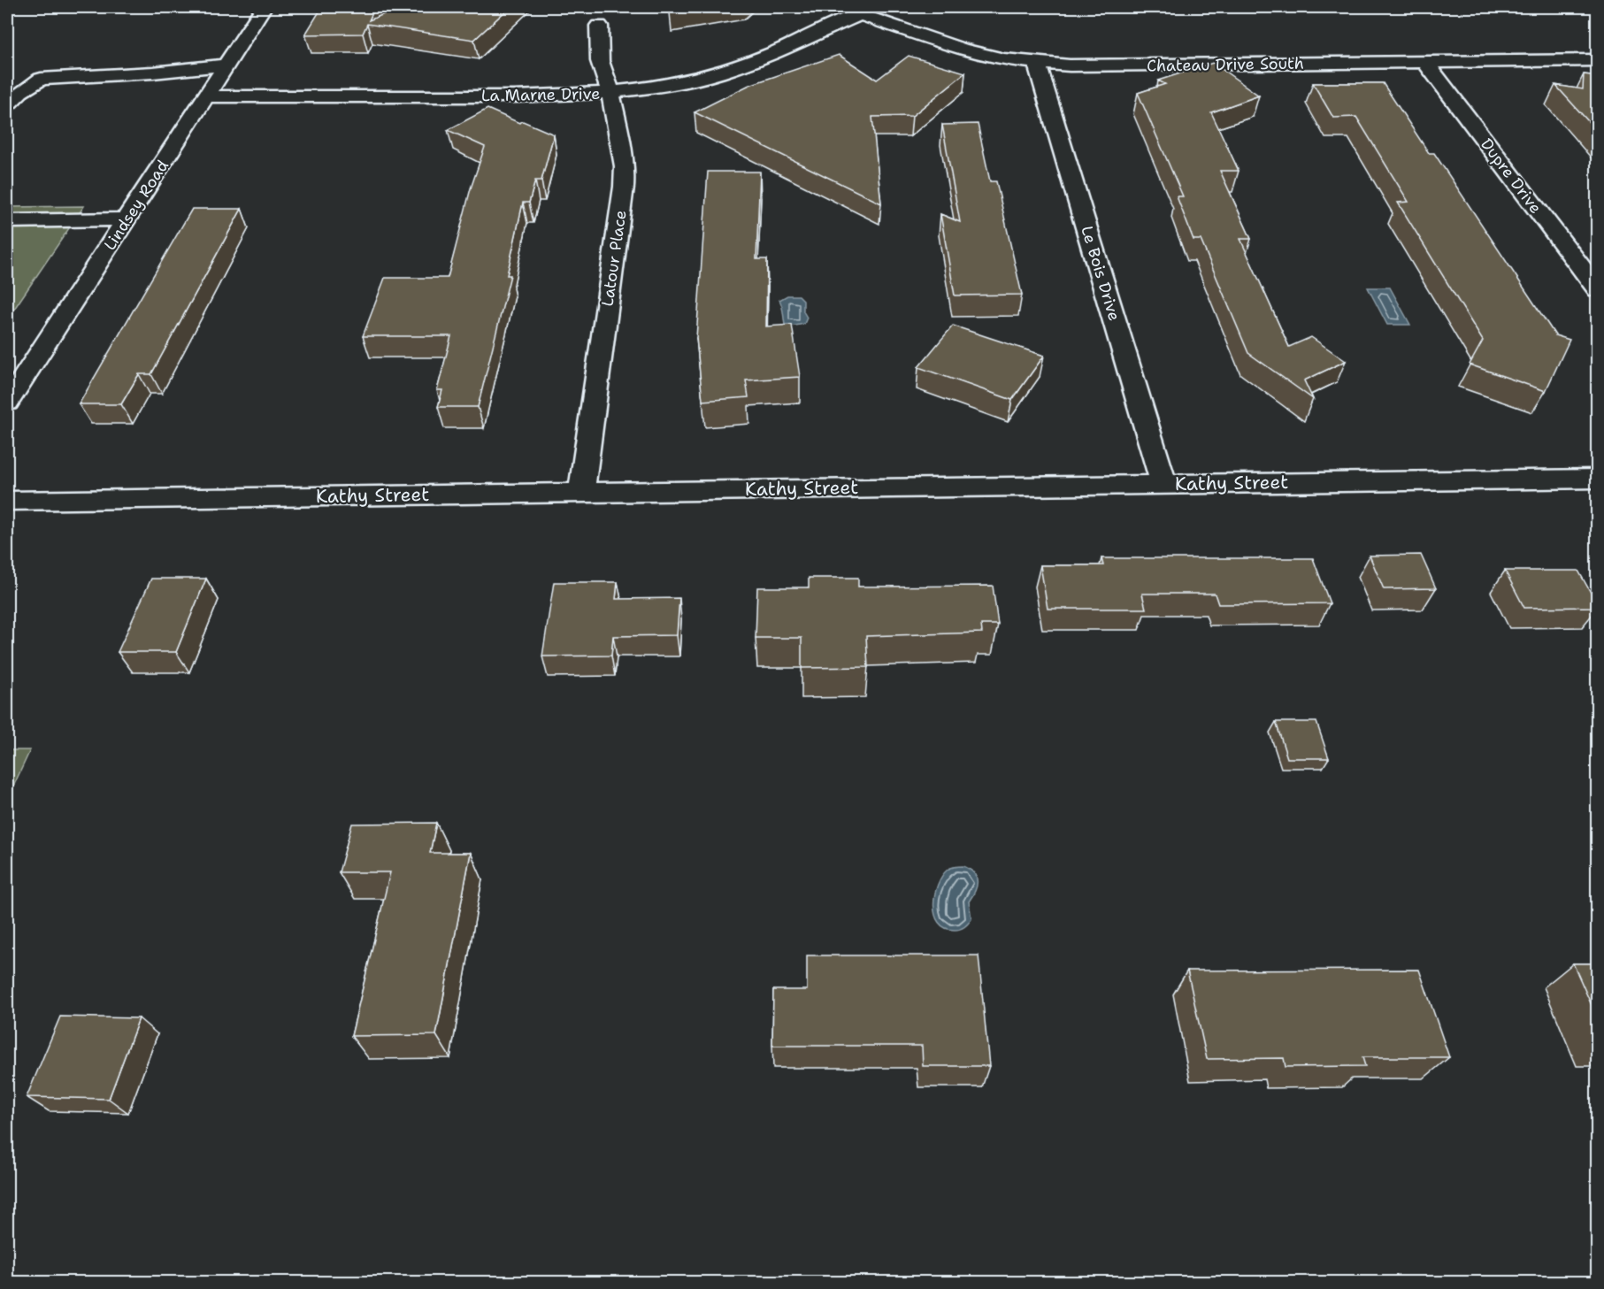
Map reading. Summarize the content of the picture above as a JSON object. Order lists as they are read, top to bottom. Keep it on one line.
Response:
{"streets":{"street":["Chateau Drive South","La Marne Drive","Dupre Drive","Lindsey Road","Latour Place","Le Bois Drive","Kathy Street"]},"crossings":[["Chateau Drive South","La Marne Drive"],["Chateau Drive South","Dupre Drive"],["Chateau Drive South","Le Bois Drive"],["La Marne Drive","Lindsey Road"],["La Marne Drive","Latour Place"],["Latour Place","Kathy Street"],["Le Bois Drive","Kathy Street"]]}
